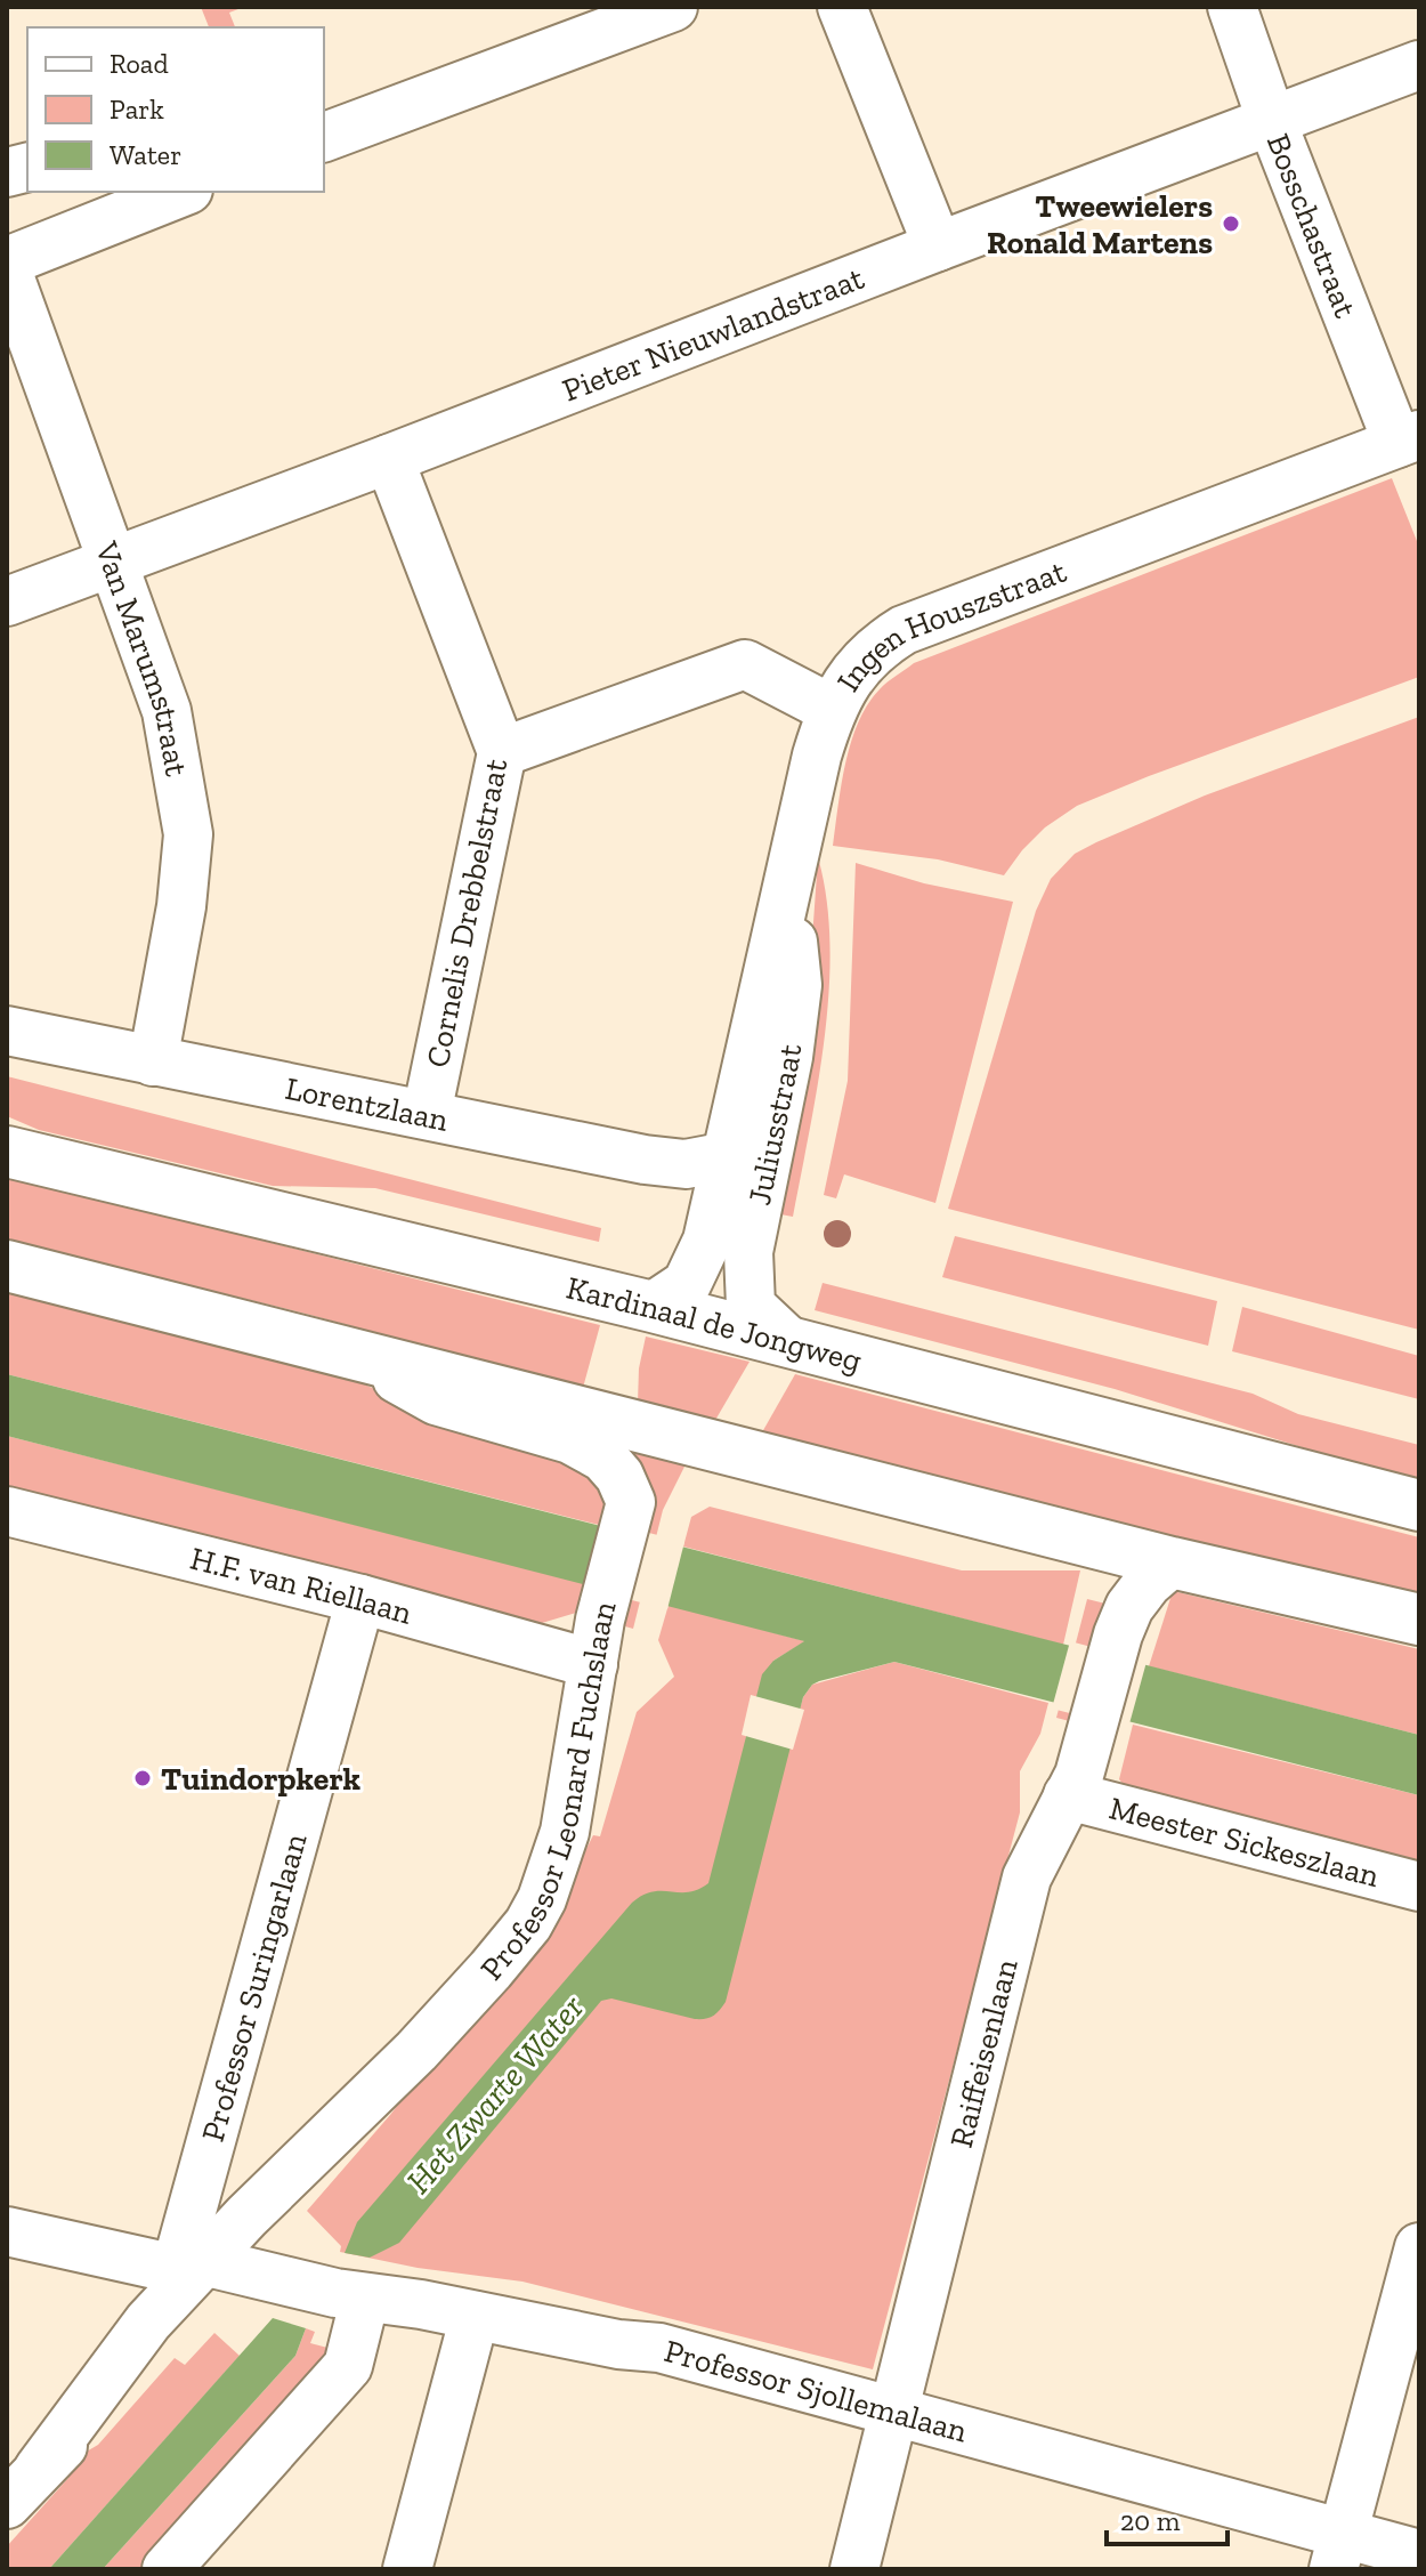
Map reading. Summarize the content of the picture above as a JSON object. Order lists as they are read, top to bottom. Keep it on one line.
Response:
{"streets":{"main road":["Kardinaal de Jongweg"],"street":["Bosschastraat","Pieter Nieuwlandstraat","Ingen Houszstraat","Van Marumstraat","Cornelis Drebbelstraat","Lorentzlaan","Juliusstraat","H.F. van Riellaan","Professor Leonard Fuchslaan","Meester Sickeszlaan","Professor Suringarlaan","Raiffeisenlaan","Professor Sjollemalaan"]},"crossings":[["Bosschastraat","Pieter Nieuwlandstraat"],["Bosschastraat","Ingen Houszstraat"],["Pieter Nieuwlandstraat","Van Marumstraat"],["Pieter Nieuwlandstraat","Cornelis Drebbelstraat"],["Ingen Houszstraat","Cornelis Drebbelstraat"],["Ingen Houszstraat","Juliusstraat"],["Van Marumstraat","Lorentzlaan"],["Cornelis Drebbelstraat","Lorentzlaan"],["Lorentzlaan","Juliusstraat"],["Juliusstraat","Kardinaal de Jongweg"],["H.F. van Riellaan","Professor Leonard Fuchslaan"],["H.F. van Riellaan","Professor Suringarlaan"],["Professor Leonard Fuchslaan","Professor Suringarlaan"],["Professor Leonard Fuchslaan","Professor Sjollemalaan"],["Meester Sickeszlaan","Raiffeisenlaan"],["Professor Suringarlaan","Professor Sjollemalaan"],["Raiffeisenlaan","Professor Sjollemalaan"]],"water":["Het Zwarte Water"],"places":["Tweewielers Ronald Martens","Tuindorpkerk"],"legend":["Road","Park","Water"],"scale_bar":"20 m"}
